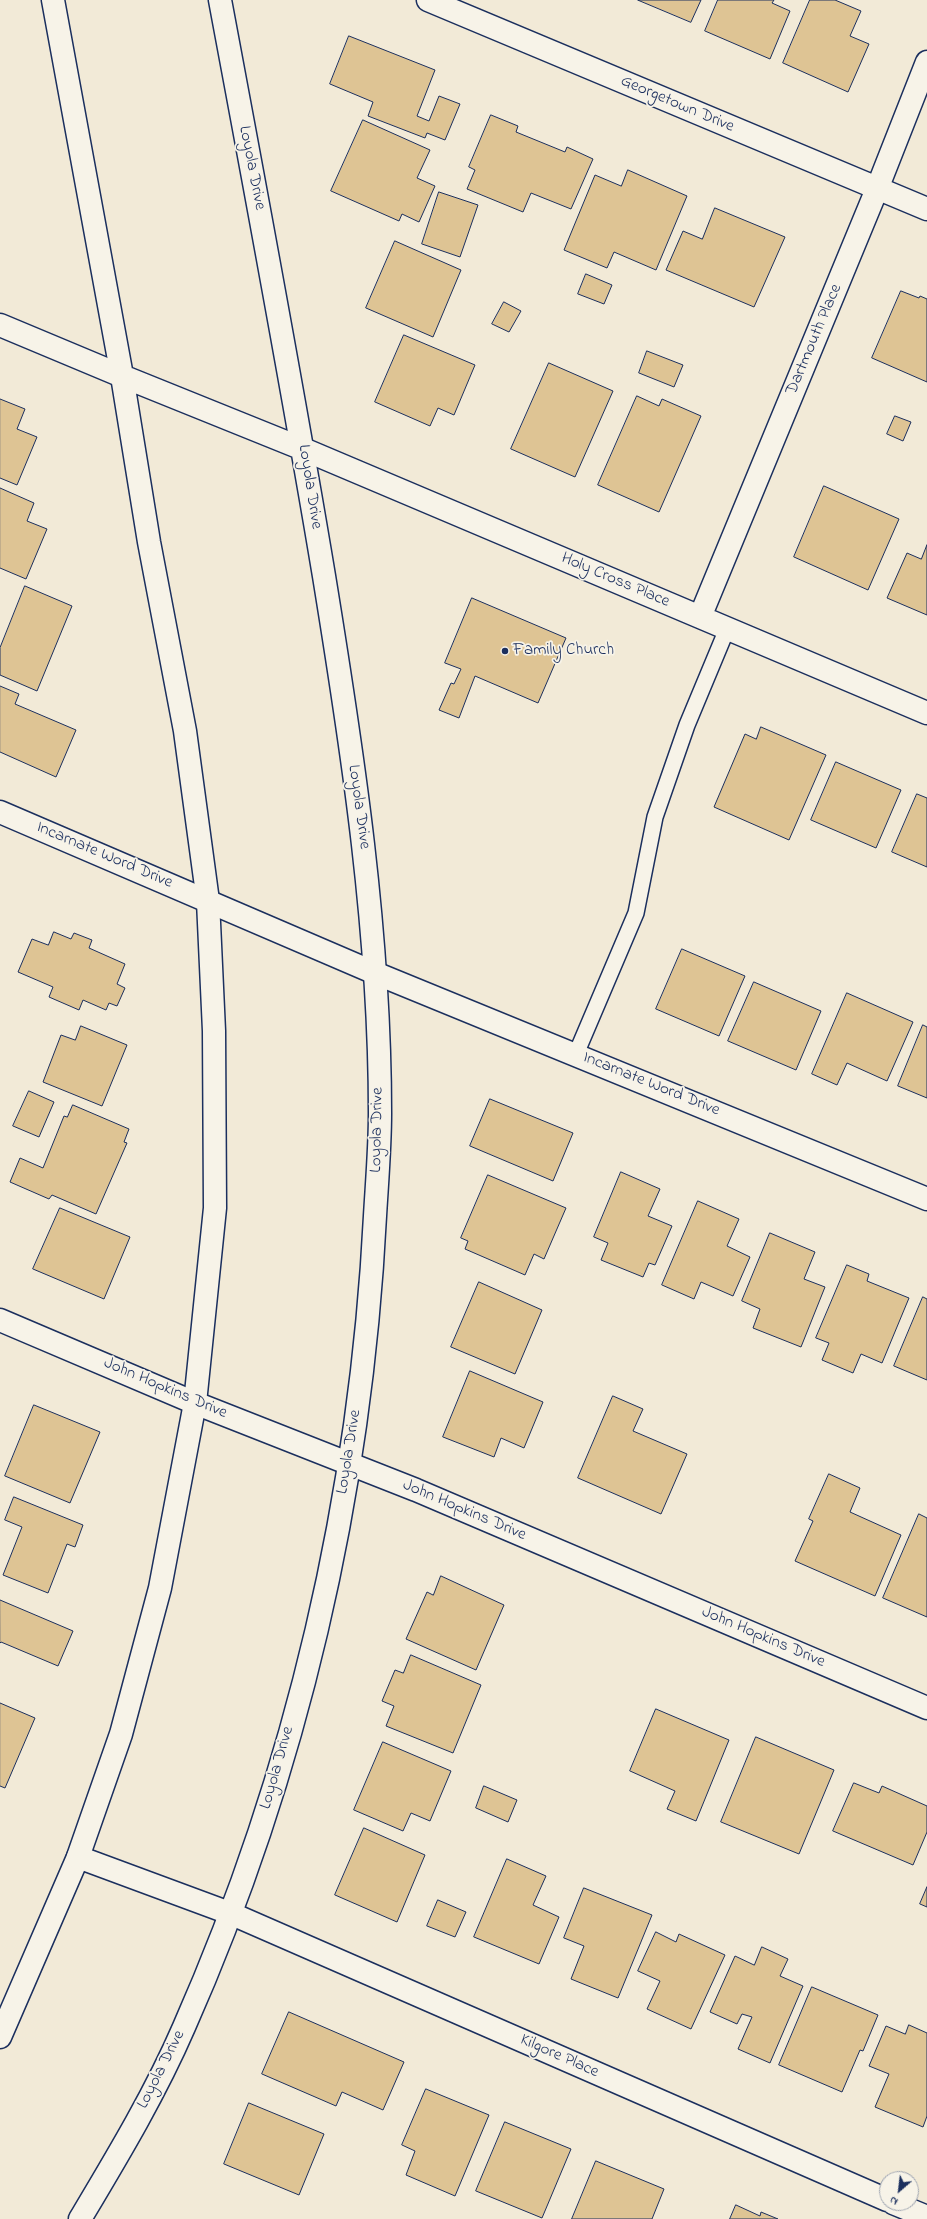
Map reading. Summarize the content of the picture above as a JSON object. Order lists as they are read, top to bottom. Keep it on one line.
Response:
{"streets":{"street":["Georgetown Drive","Loyola Drive","Dartmouth Place","Holy Cross Place","Incarnate Word Drive","John Hopkins Drive","Kilgore Place"]},"crossings":[["Georgetown Drive","Dartmouth Place"],["Loyola Drive","Holy Cross Place"],["Loyola Drive","Incarnate Word Drive"],["Loyola Drive","John Hopkins Drive"],["Loyola Drive","Kilgore Place"],["Dartmouth Place","Holy Cross Place"]],"places":["Family Church"],"north":"bottom left"}
